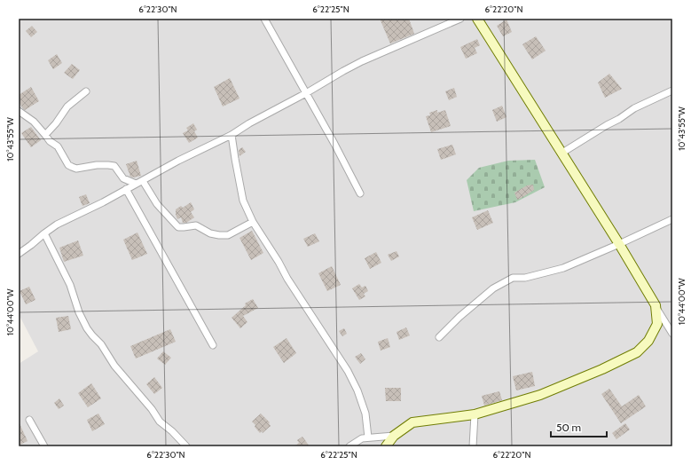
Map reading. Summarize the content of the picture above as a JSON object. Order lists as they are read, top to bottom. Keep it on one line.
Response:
{"scale_bar":"50 m","coordinates":["6°22'30\"N","6°22'25\"N","6°22'20\"N","10°43'55\"W","10°44'00\"W"]}
